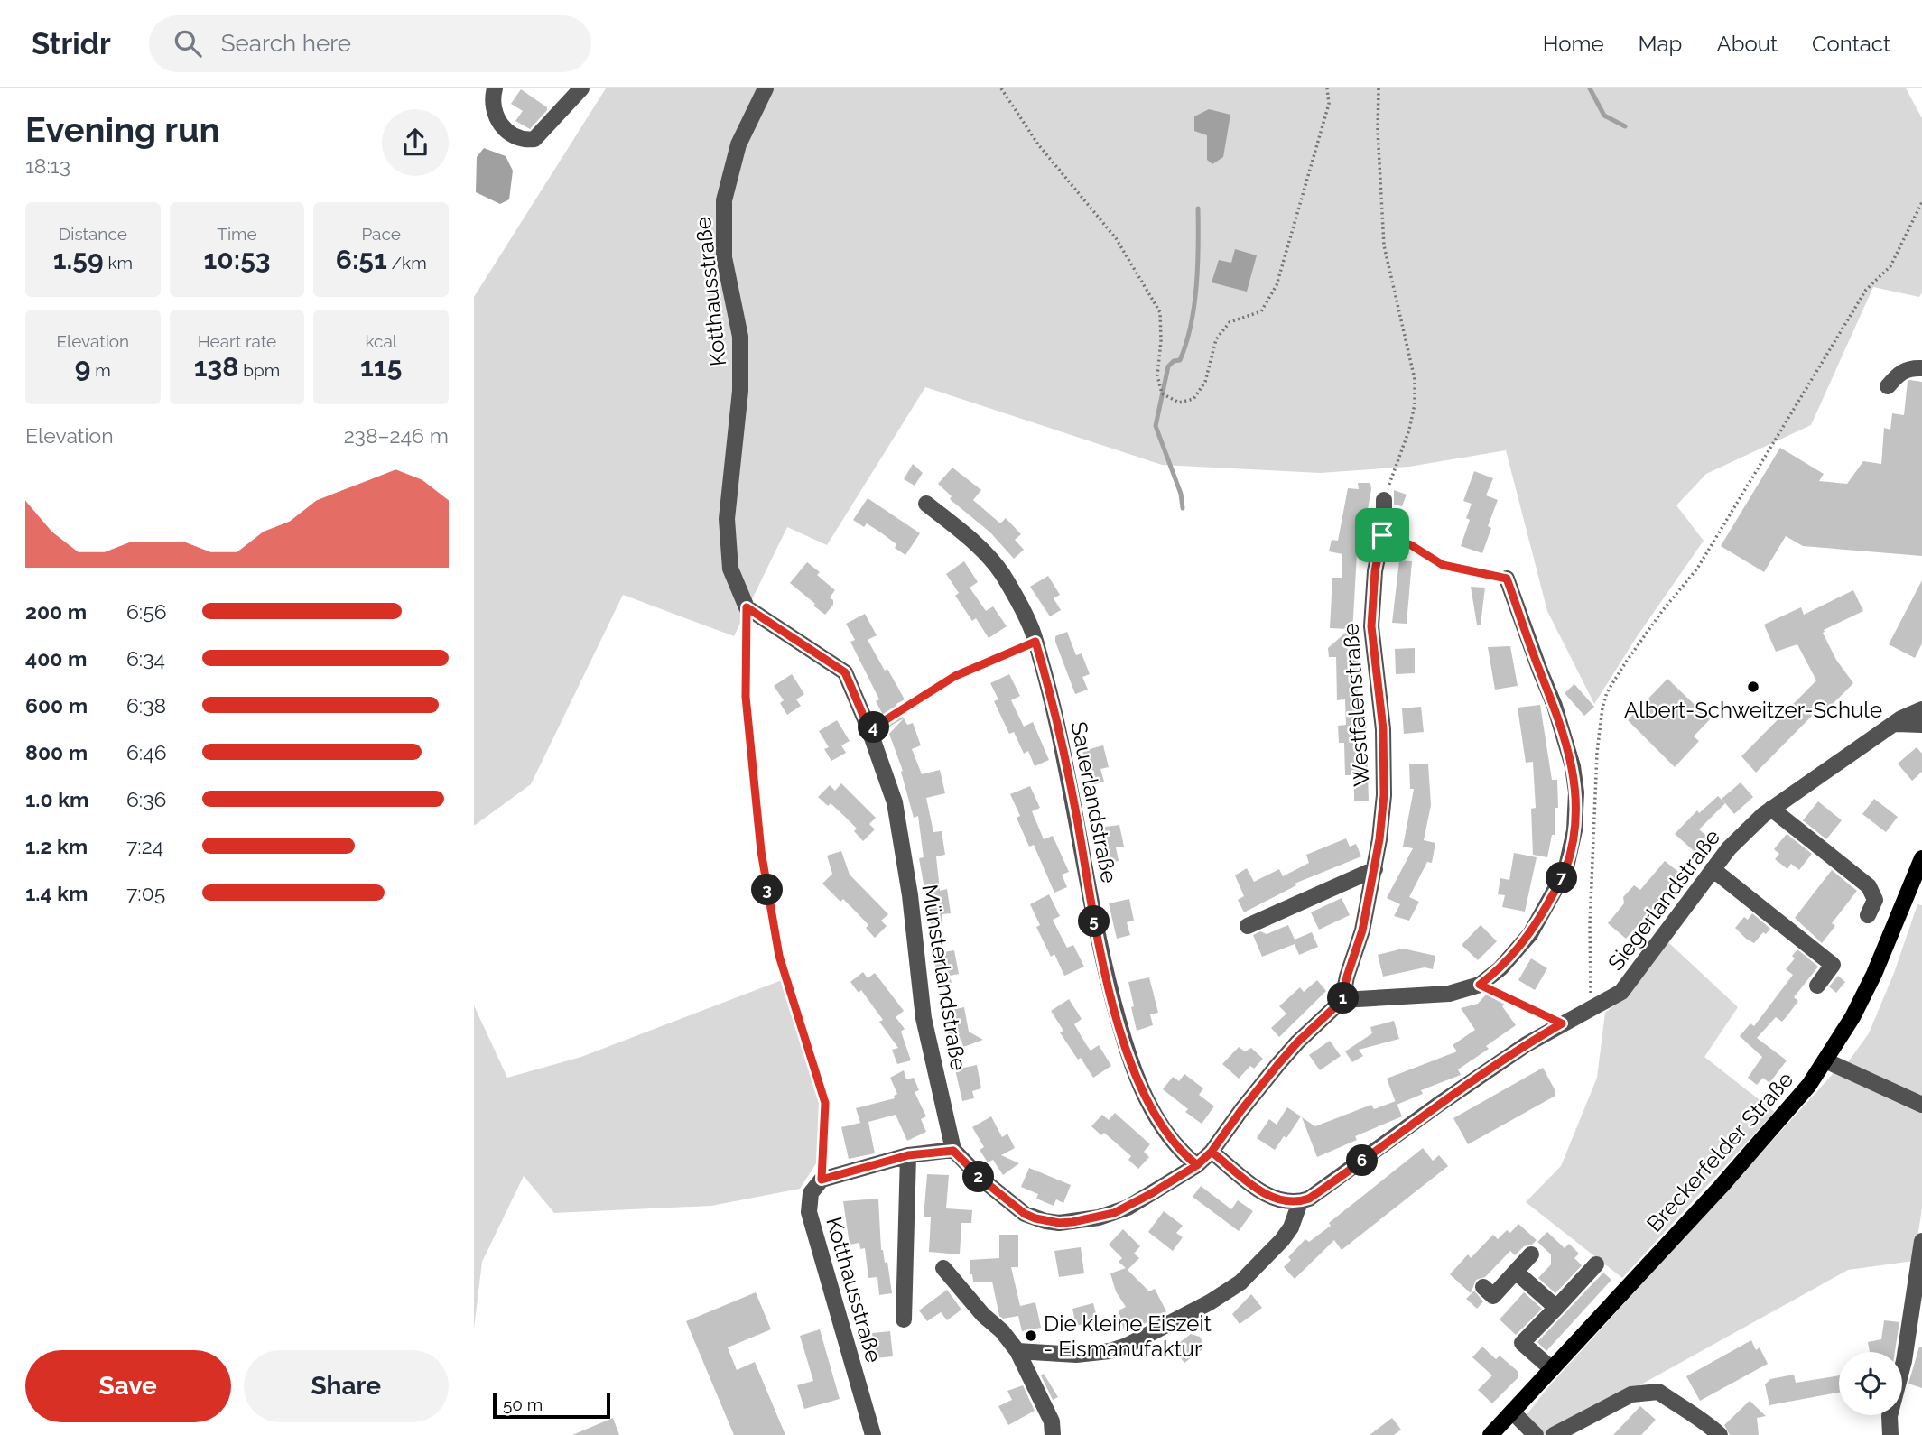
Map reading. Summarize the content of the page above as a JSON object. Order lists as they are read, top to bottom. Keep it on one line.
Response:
{"streets":{"main road":["Breckerfelder Straße"],"street":["Kotthausstraße","Westfalenstraße","Sauerlandstraße","Siegerlandstraße","Münsterlandstraße"]},"crossings":[["Kotthausstraße","Münsterlandstraße"]],"places":["Albert-Schweitzer-Schule","Die kleine Eiszeit - Eismanufaktur"],"scale_bar":"50 m","page":{"header":"Stridr","search":"Search here","nav":["Home","Map","About","Contact"],"heading":["Evening run","18:13"],"stats":[["Distance","1.59 km"],["Time","10:53"],["Pace","6:51 /km"],["Elevation","9 m"],["Heart rate","138 bpm"],["kcal","115"]],"chart":["Elevation","238–246 m"],"list":[{"name":"200 m","note":"6:56"},{"name":"400 m","note":"6:34"},{"name":"600 m","note":"6:38"},{"name":"800 m","note":"6:46"},{"name":"1.0 km","note":"6:36"},{"name":"1.2 km","note":"7:24"},{"name":"1.4 km","note":"7:05"}],"pins":["4","7","3","5","1","6","2"],"buttons":["Save","Share"],"scale":"50 m"}}
